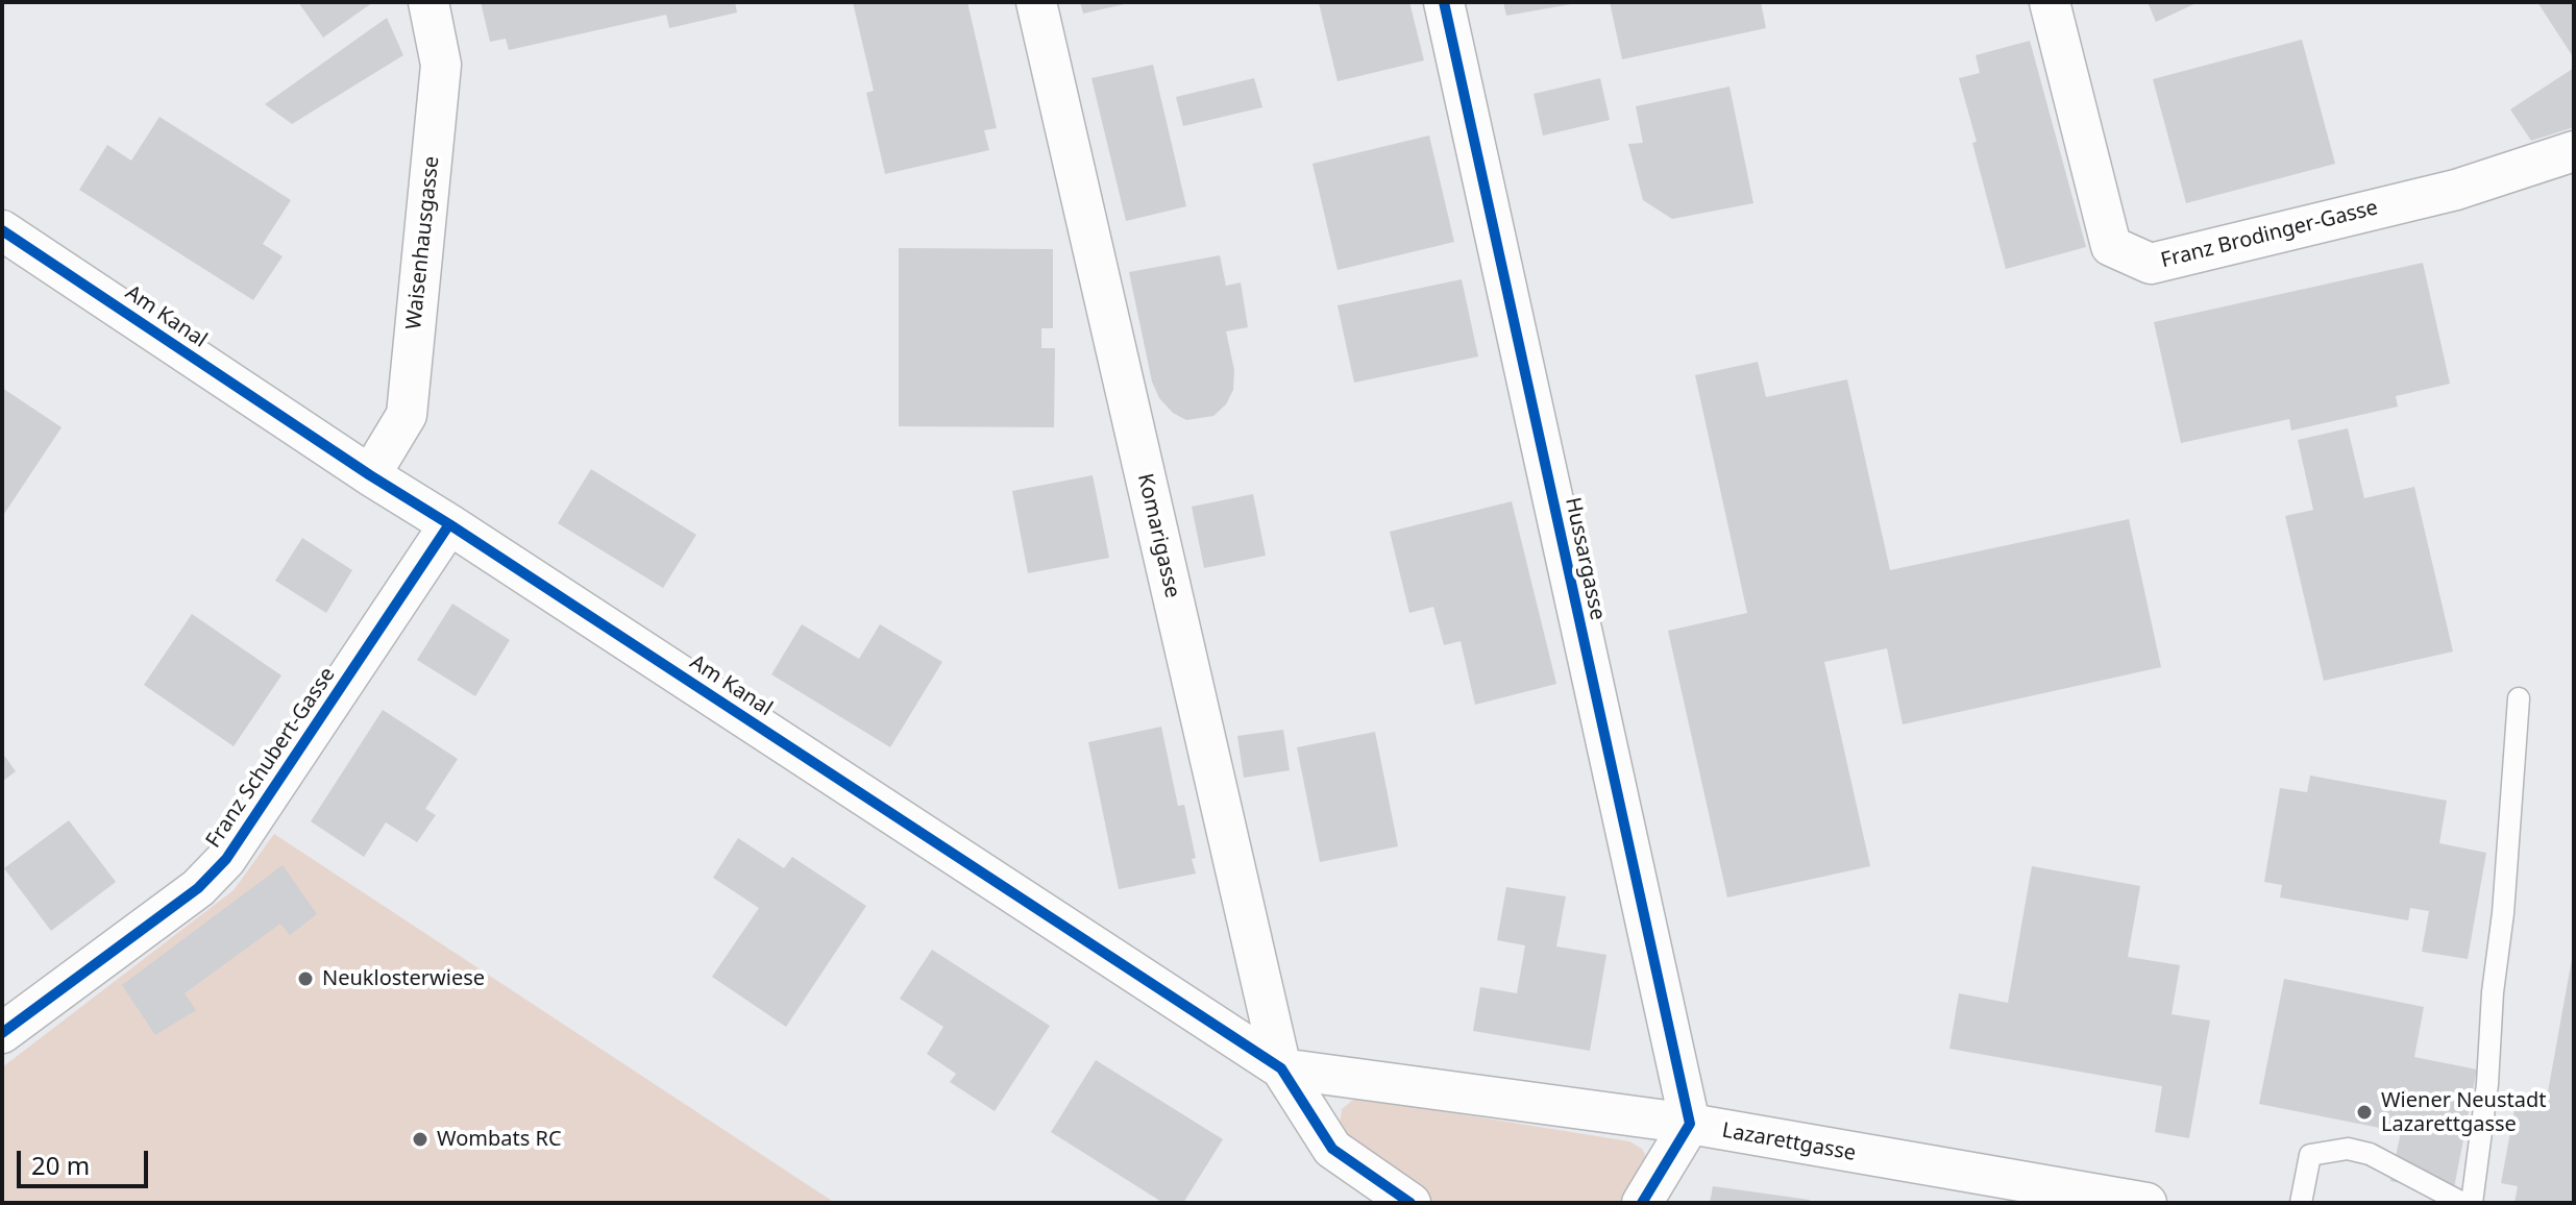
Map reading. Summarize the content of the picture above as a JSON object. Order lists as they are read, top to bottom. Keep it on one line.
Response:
{"streets":{"street":["Franz Brodinger-Gasse","Waisenhausgasse","Am Kanal","Komarigasse","Hussargasse","Franz Schubert-Gasse","Lazarettgasse"]},"crossings":[["Waisenhausgasse","Am Kanal"],["Am Kanal","Komarigasse"],["Am Kanal","Franz Schubert-Gasse"],["Am Kanal","Lazarettgasse"],["Komarigasse","Lazarettgasse"],["Hussargasse","Lazarettgasse"]],"places":["Neuklosterwiese","Wiener Neustadt Lazarettgasse","Wombats RC"],"scale_bar":"20 m"}
